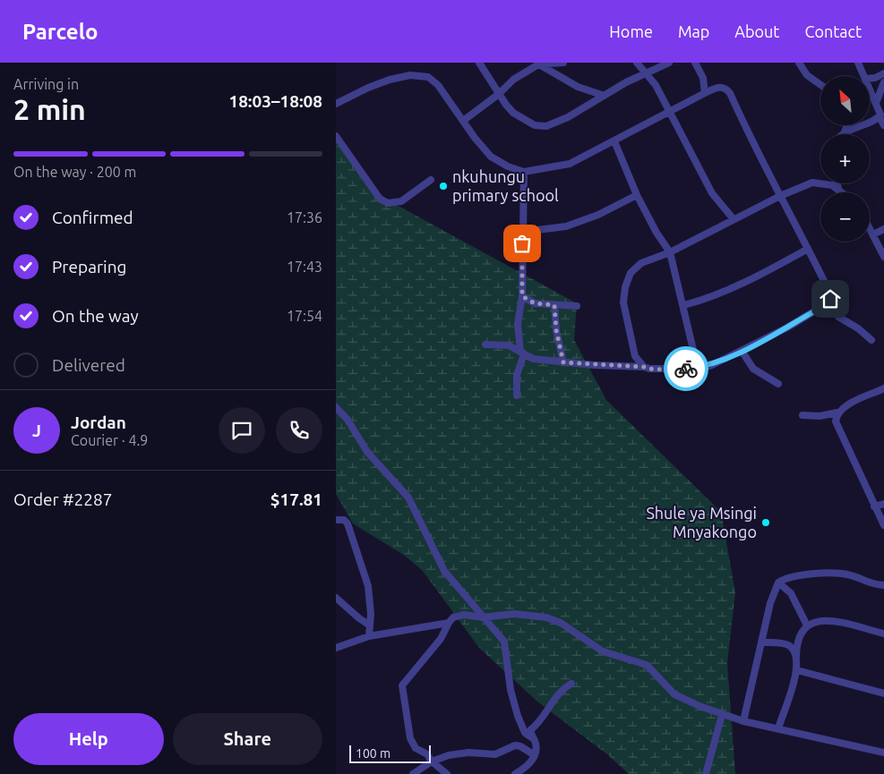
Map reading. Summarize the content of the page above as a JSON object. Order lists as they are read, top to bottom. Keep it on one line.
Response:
{"places":["nkuhungu primary school","Shule ya Msingi Mnyakongo"],"scale_bar":"100 m","north":"top left","page":{"header":"Parcelo","nav":["Home","Map","About","Contact"],"heading":["2 min","Arriving in","18:03–18:08"],"panel":["Jordan","Courier · 4.9","Order #2287","$17.81"],"map_buttons":["+","−"],"bar":"On the way · 200 m","list":[["Confirmed","17:36"],["Preparing","17:43"],["On the way","17:54"],"Delivered"],"round":"J","buttons":["Help","Share"],"scale":"100 m"}}
